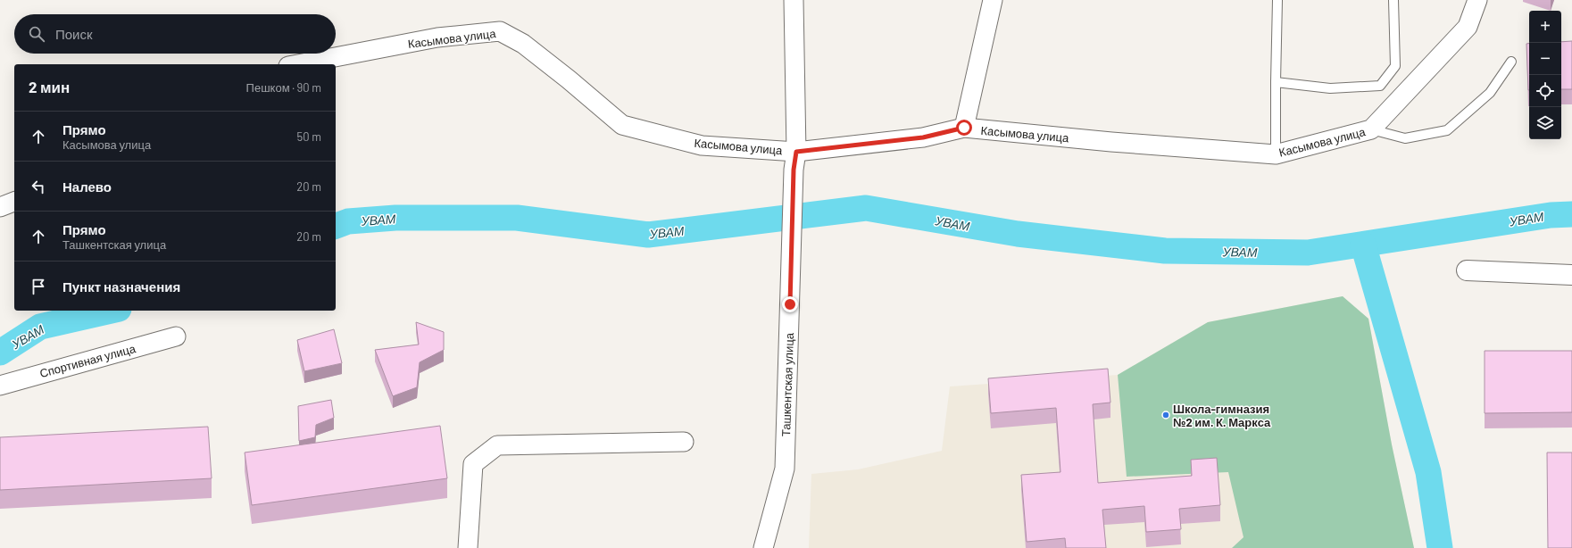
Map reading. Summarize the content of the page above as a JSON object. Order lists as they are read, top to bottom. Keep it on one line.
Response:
{"streets":{"street":["Касымова улица","Спортивная улица","Ташкентская улица"]},"crossings":[["Касымова улица","Ташкентская улица"]],"water":["УВАМ"],"places":["Школа-гимназия №2 им. К. Маркса"],"page":{"map_buttons":["+","−"],"search":"Поиск","heading":["2 мин","Пешком · 90 m"],"list":[["Прямо","Касымова улица","50 m"],["Налево","20 m"],["Прямо","Ташкентская улица","20 m"],"Пункт назначения"]}}
